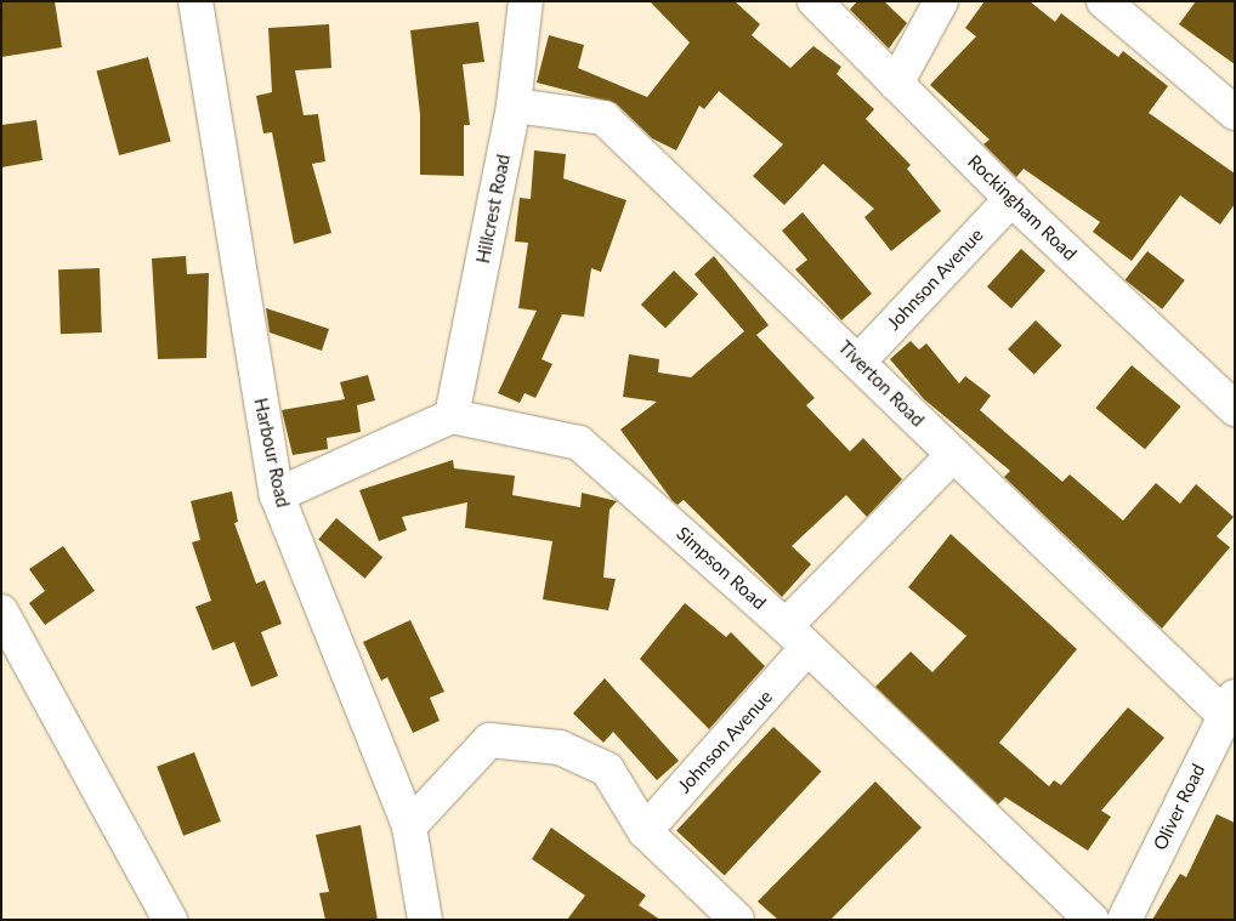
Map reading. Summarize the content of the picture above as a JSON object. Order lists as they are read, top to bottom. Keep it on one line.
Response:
{"streets":{"street":["Rockingham Road","Hillcrest Road","Johnson Avenue","Tiverton Road","Harbour Road","Simpson Road","Oliver Road"]},"crossings":[["Rockingham Road","Johnson Avenue"],["Hillcrest Road","Tiverton Road"],["Hillcrest Road","Simpson Road"],["Johnson Avenue","Tiverton Road"],["Johnson Avenue","Simpson Road"],["Tiverton Road","Oliver Road"]]}
